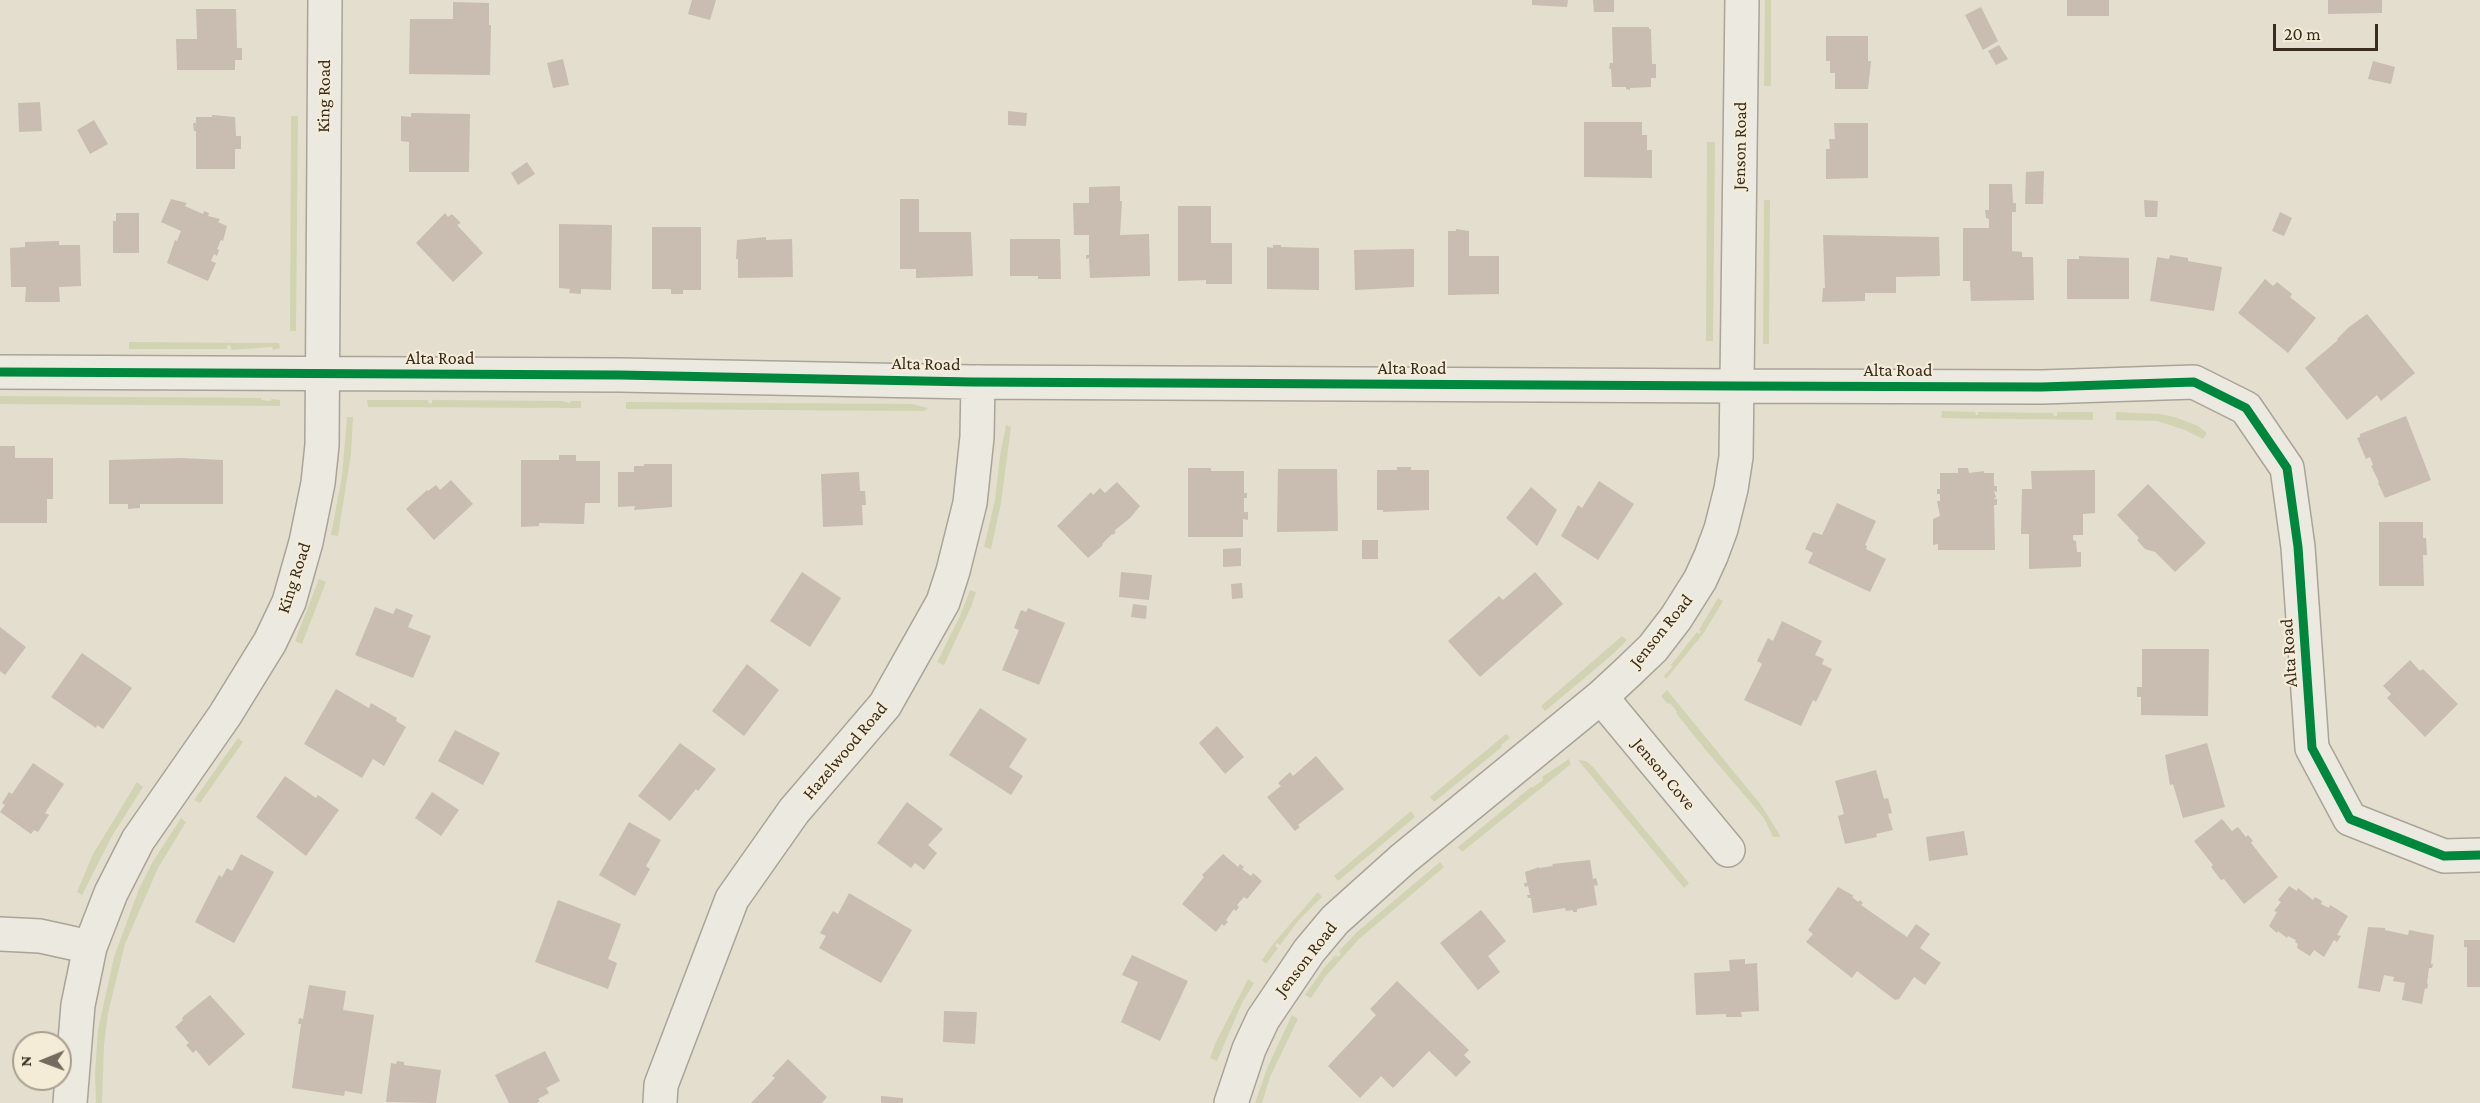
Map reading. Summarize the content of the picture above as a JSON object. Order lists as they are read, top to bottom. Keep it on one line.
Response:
{"streets":{"street":["King Road","Jenson Road","Alta Road","Hazelwood Road","Jenson Cove"]},"crossings":[["King Road","Alta Road"],["Jenson Road","Alta Road"],["Jenson Road","Jenson Cove"],["Alta Road","Hazelwood Road"]],"scale_bar":"20 m","north":"left"}
